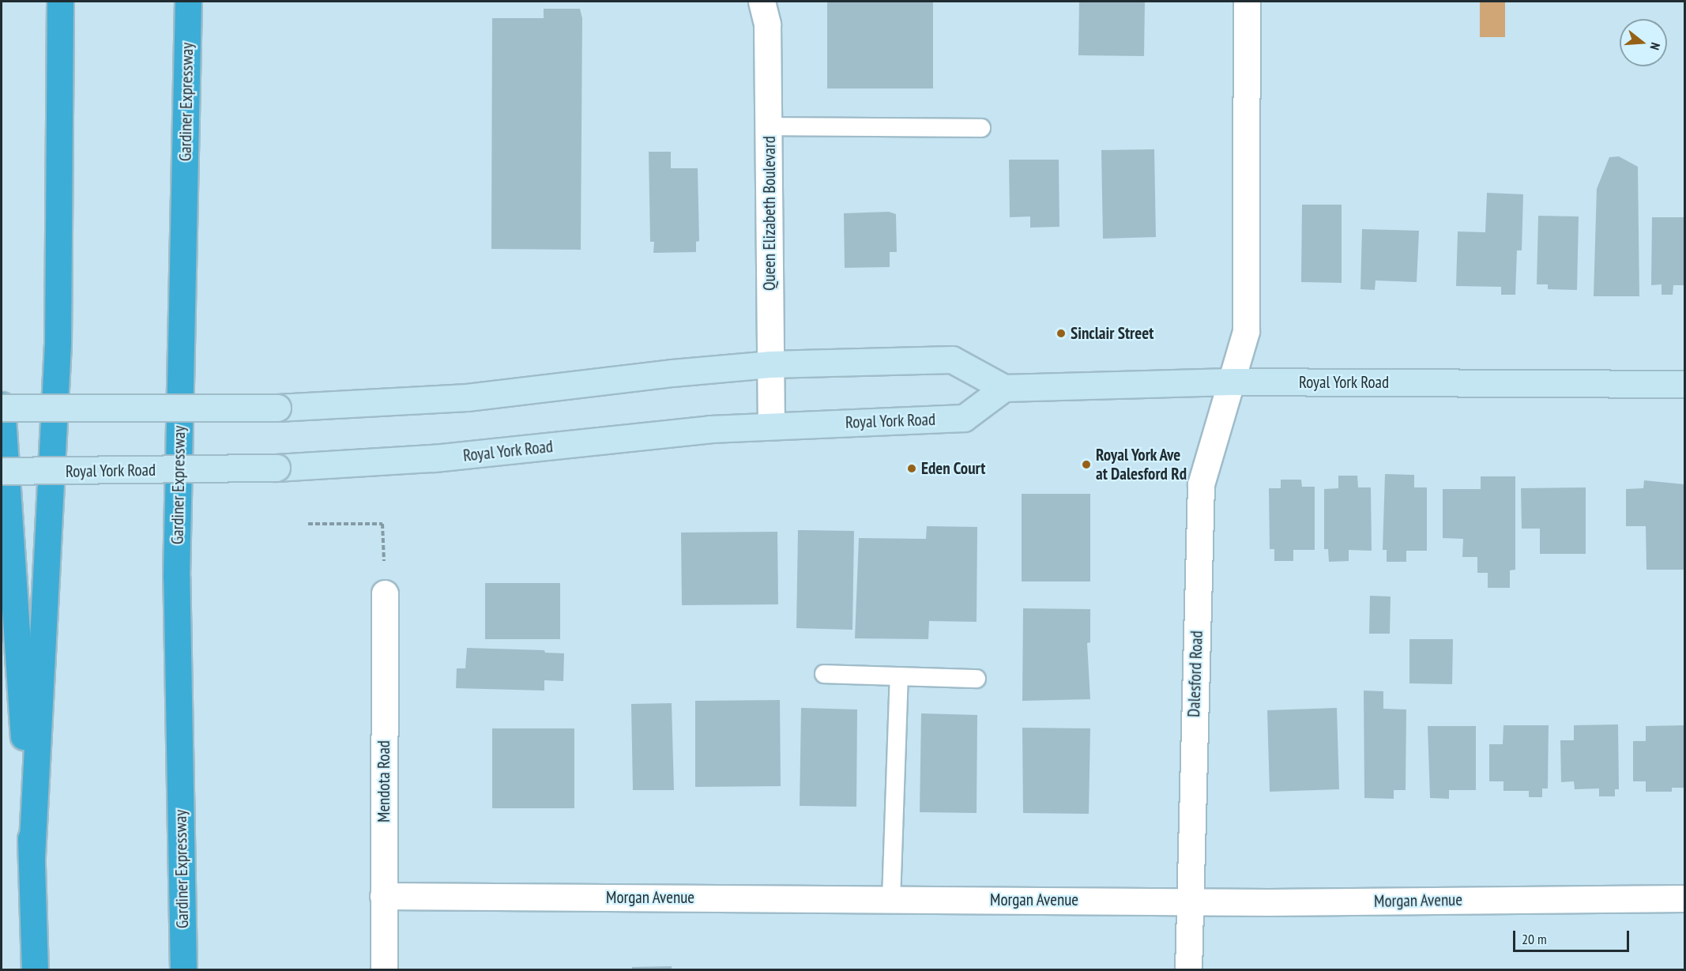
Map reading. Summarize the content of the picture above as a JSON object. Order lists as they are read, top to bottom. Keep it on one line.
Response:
{"streets":{"highway":["Gardiner Expressway"],"main road":["Royal York Road"],"street":["Queen Elizabeth Boulevard","Dalesford Road","Mendota Road","Morgan Avenue"]},"crossings":[["Queen Elizabeth Boulevard","Royal York Road"],["Royal York Road","Dalesford Road"],["Dalesford Road","Morgan Avenue"],["Mendota Road","Morgan Avenue"]],"places":["Sinclair Street","Royal York Ave at Dalesford Rd","Eden Court"],"scale_bar":"20 m","north":"right"}
